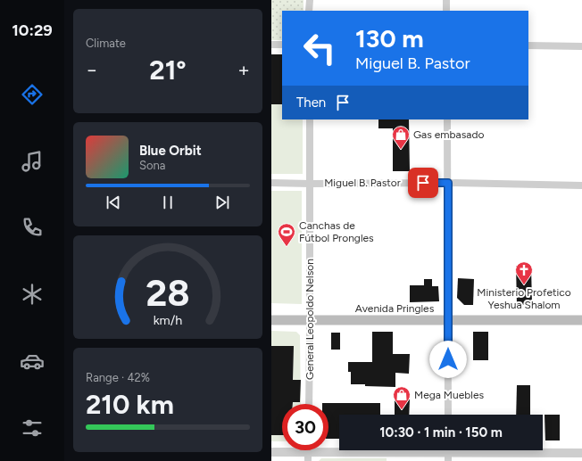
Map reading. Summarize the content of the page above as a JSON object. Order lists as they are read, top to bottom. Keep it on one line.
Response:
{"streets":{"main road":["Avenida Pringles"],"street":["Miguel B. Pastor","General Leopoldo Nelson"]},"crossings":[["Miguel B. Pastor","General Leopoldo Nelson"],["Avenida Pringles","General Leopoldo Nelson"]],"places":{"shop":["Gas embasado","Mega Muebles"],"sports":["Canchas de Fútbol Prongles"],"church":["Ministerio Profetico Yeshua Shalom"]},"page":{"tabs":"10:29","tile":["Climate",["Range · 42%","210 km"]],"turn":["130 m","Miguel B. Pastor"],"heat":["−","21°","+"],"then":"Then","song":["Blue Orbit","Sona"],"limit":"30","trip":"10:30 · 1 min · 150 m","gauge":["28","km/h"]}}
